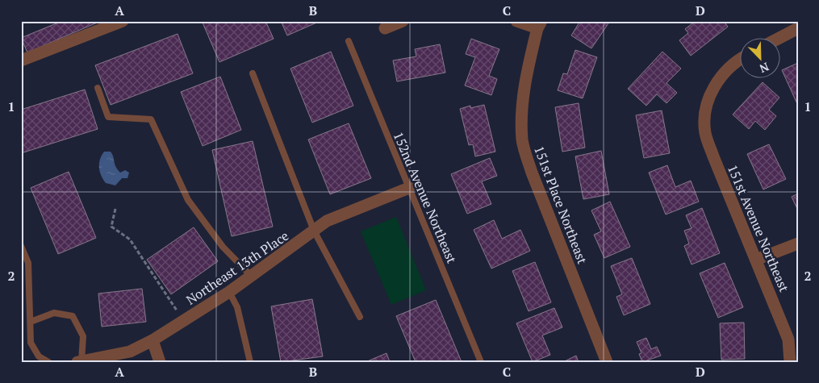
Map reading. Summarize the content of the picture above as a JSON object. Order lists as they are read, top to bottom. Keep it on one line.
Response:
{"streets":{"street":["151st Place Northeast","151st Avenue Northeast","Northeast 13th Place"],"lane":["152nd Avenue Northeast"]},"crossings":[["152nd Avenue Northeast","Northeast 13th Place"]],"north":"bottom right","grid":{"columns":["A","B","C","D"],"rows":["1","2"]}}
